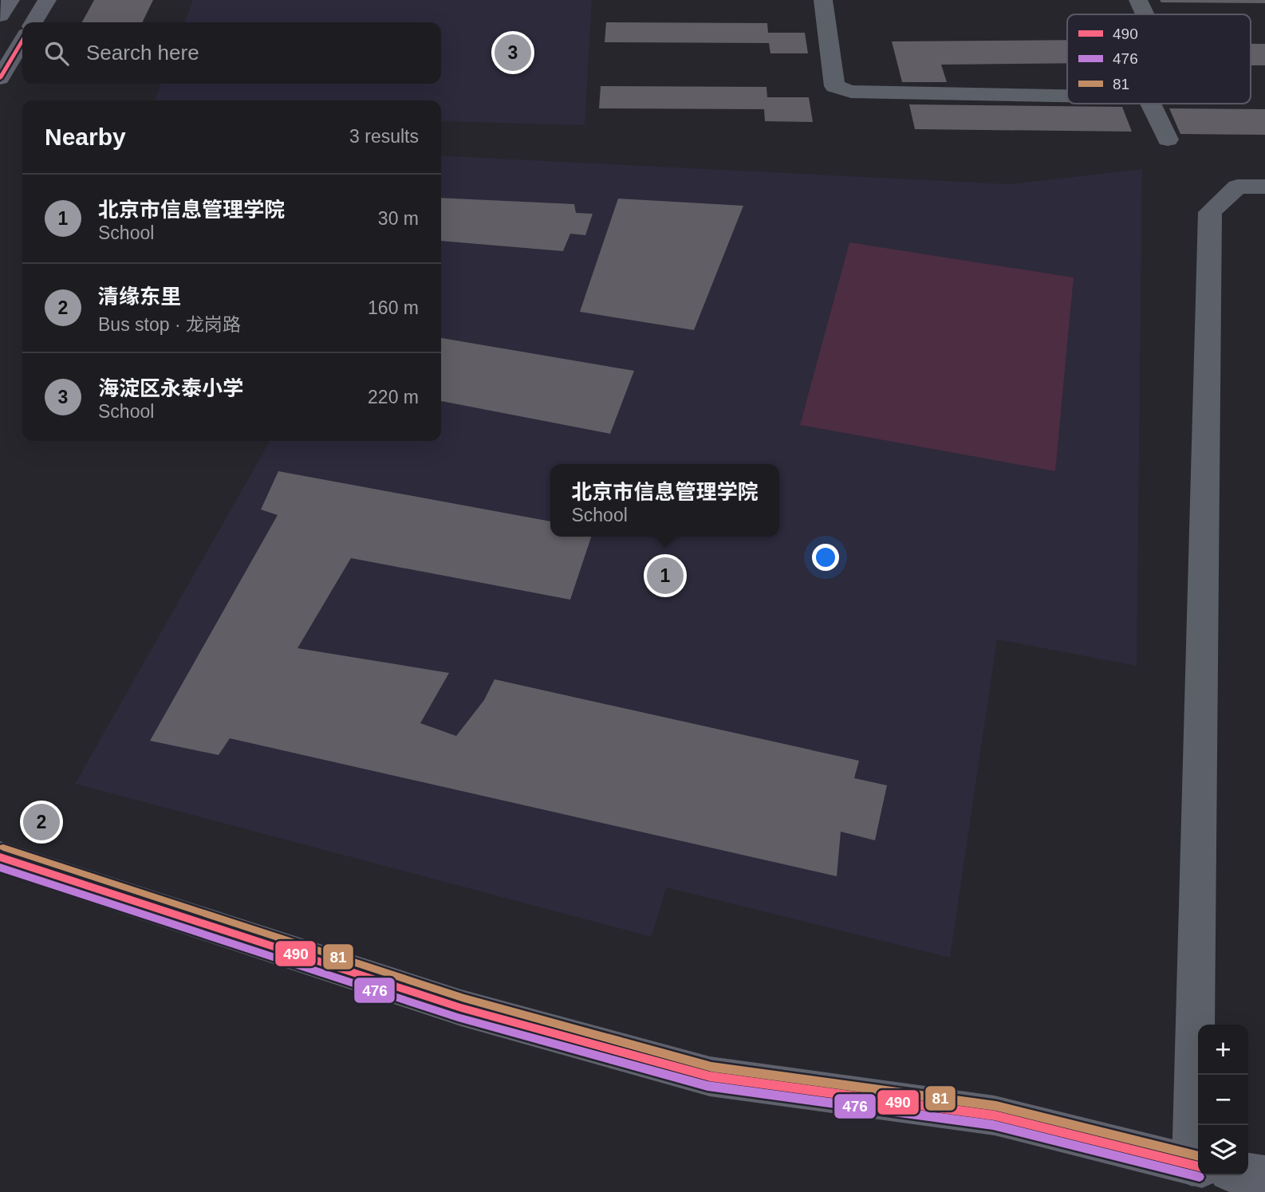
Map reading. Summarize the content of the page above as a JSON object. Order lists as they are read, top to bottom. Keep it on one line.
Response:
{"lines":["transit line 490","transit line 81","transit line 476"],"legend":["490","476","81"],"page":{"search":"Search here","pins":["3","1","2"],"heading":["Nearby","3 results"],"list":[{"mark":"1","name":"北京市信息管理学院","note":"School","value":"30 m"},{"mark":"2","name":"清缘东里","note":"Bus stop · 龙岗路","value":"160 m"},{"mark":"3","name":"海淀区永泰小学","note":"School","value":"220 m"}],"popup":["北京市信息管理学院","School"],"map_buttons":["+","−"]}}
